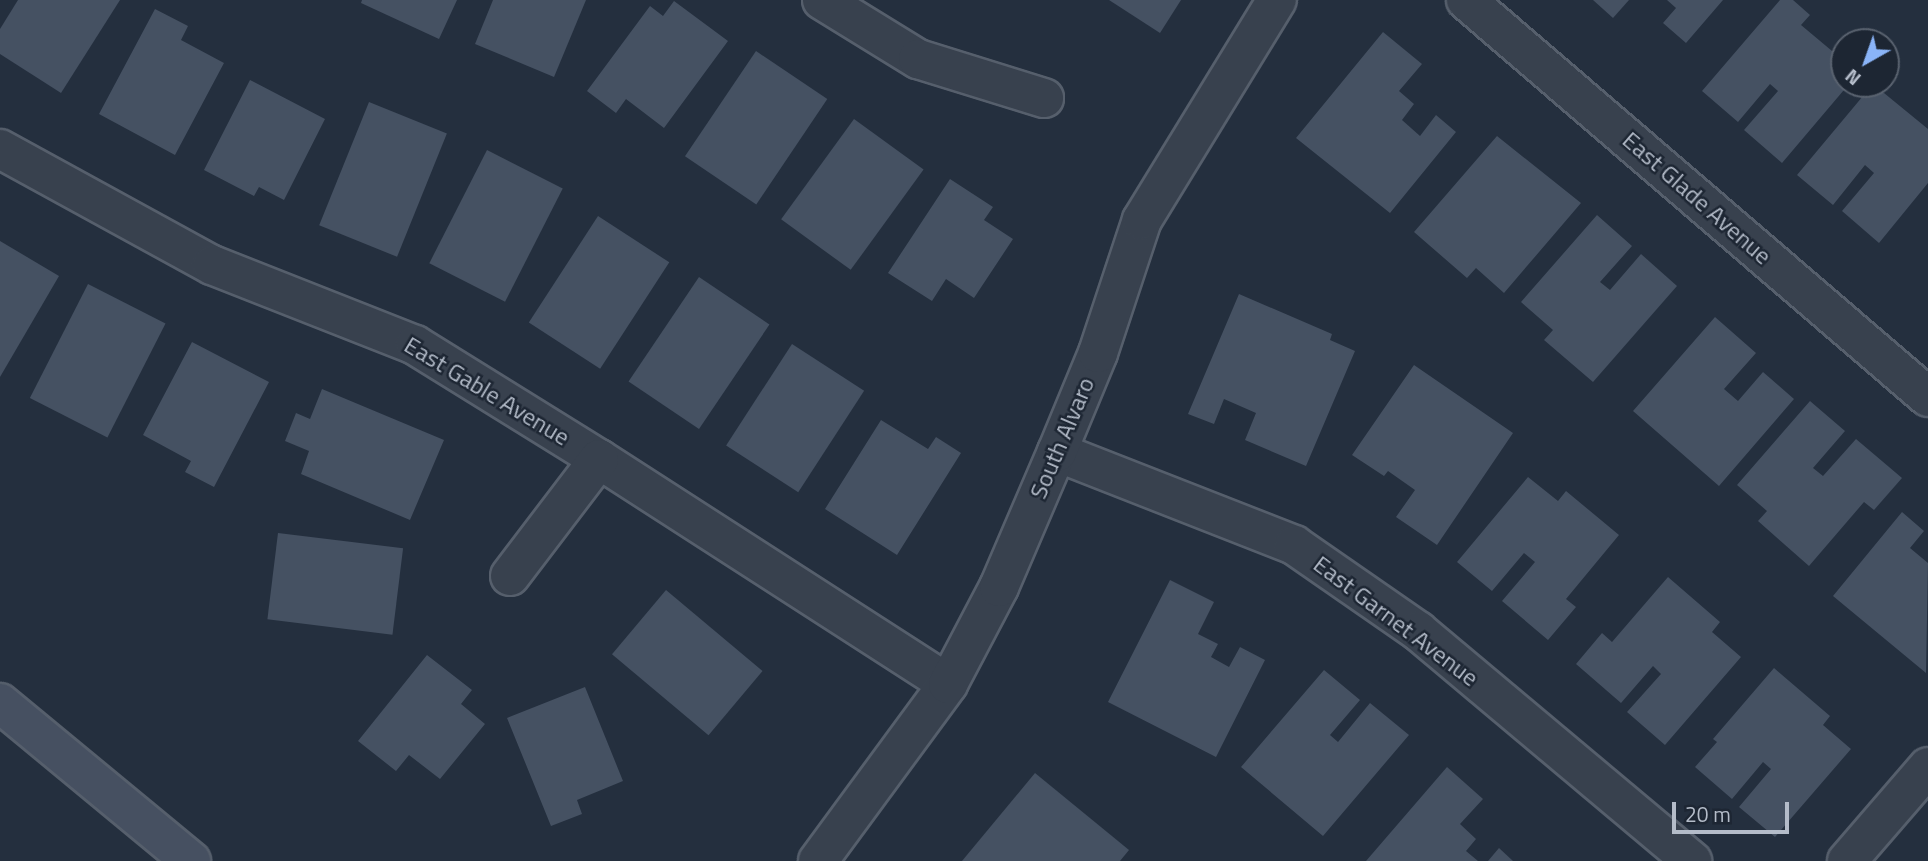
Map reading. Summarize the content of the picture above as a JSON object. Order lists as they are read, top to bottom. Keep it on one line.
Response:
{"streets":{"street":["East Glade Avenue","East Gable Avenue","South Alvaro","East Garnet Avenue"]},"crossings":[["East Gable Avenue","South Alvaro"],["South Alvaro","East Garnet Avenue"]],"scale_bar":"20 m","north":"bottom left"}
